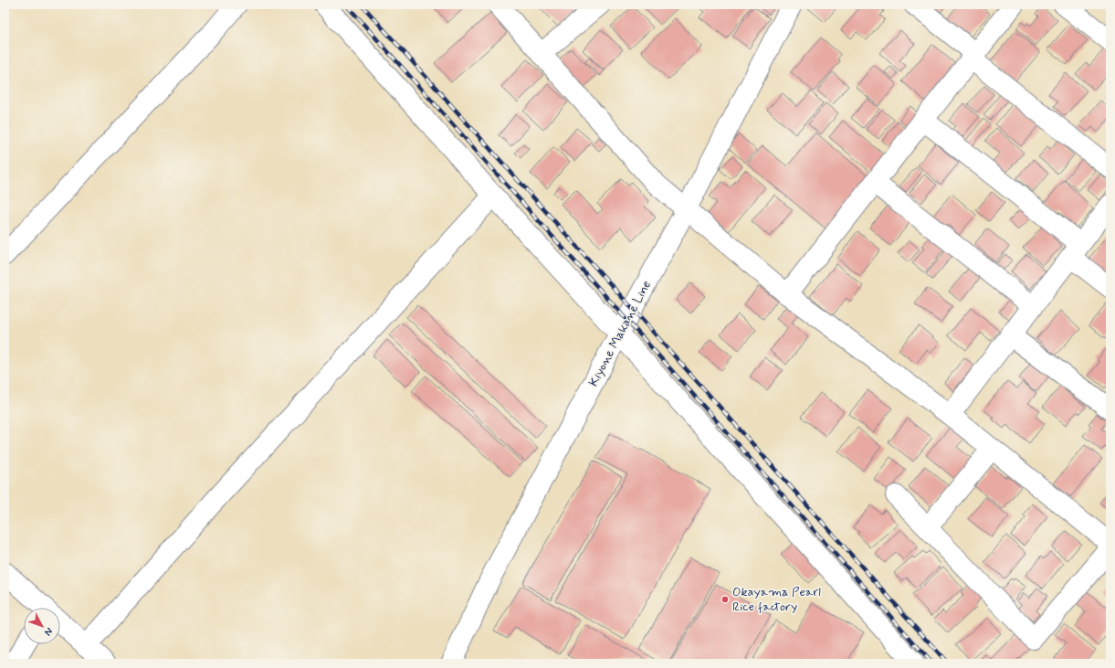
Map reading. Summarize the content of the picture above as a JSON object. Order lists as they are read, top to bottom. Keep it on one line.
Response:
{"streets":{"street":["Kiyone Makane Line"]},"places":["Okayama Pearl Rice factory"],"north":"bottom right"}
